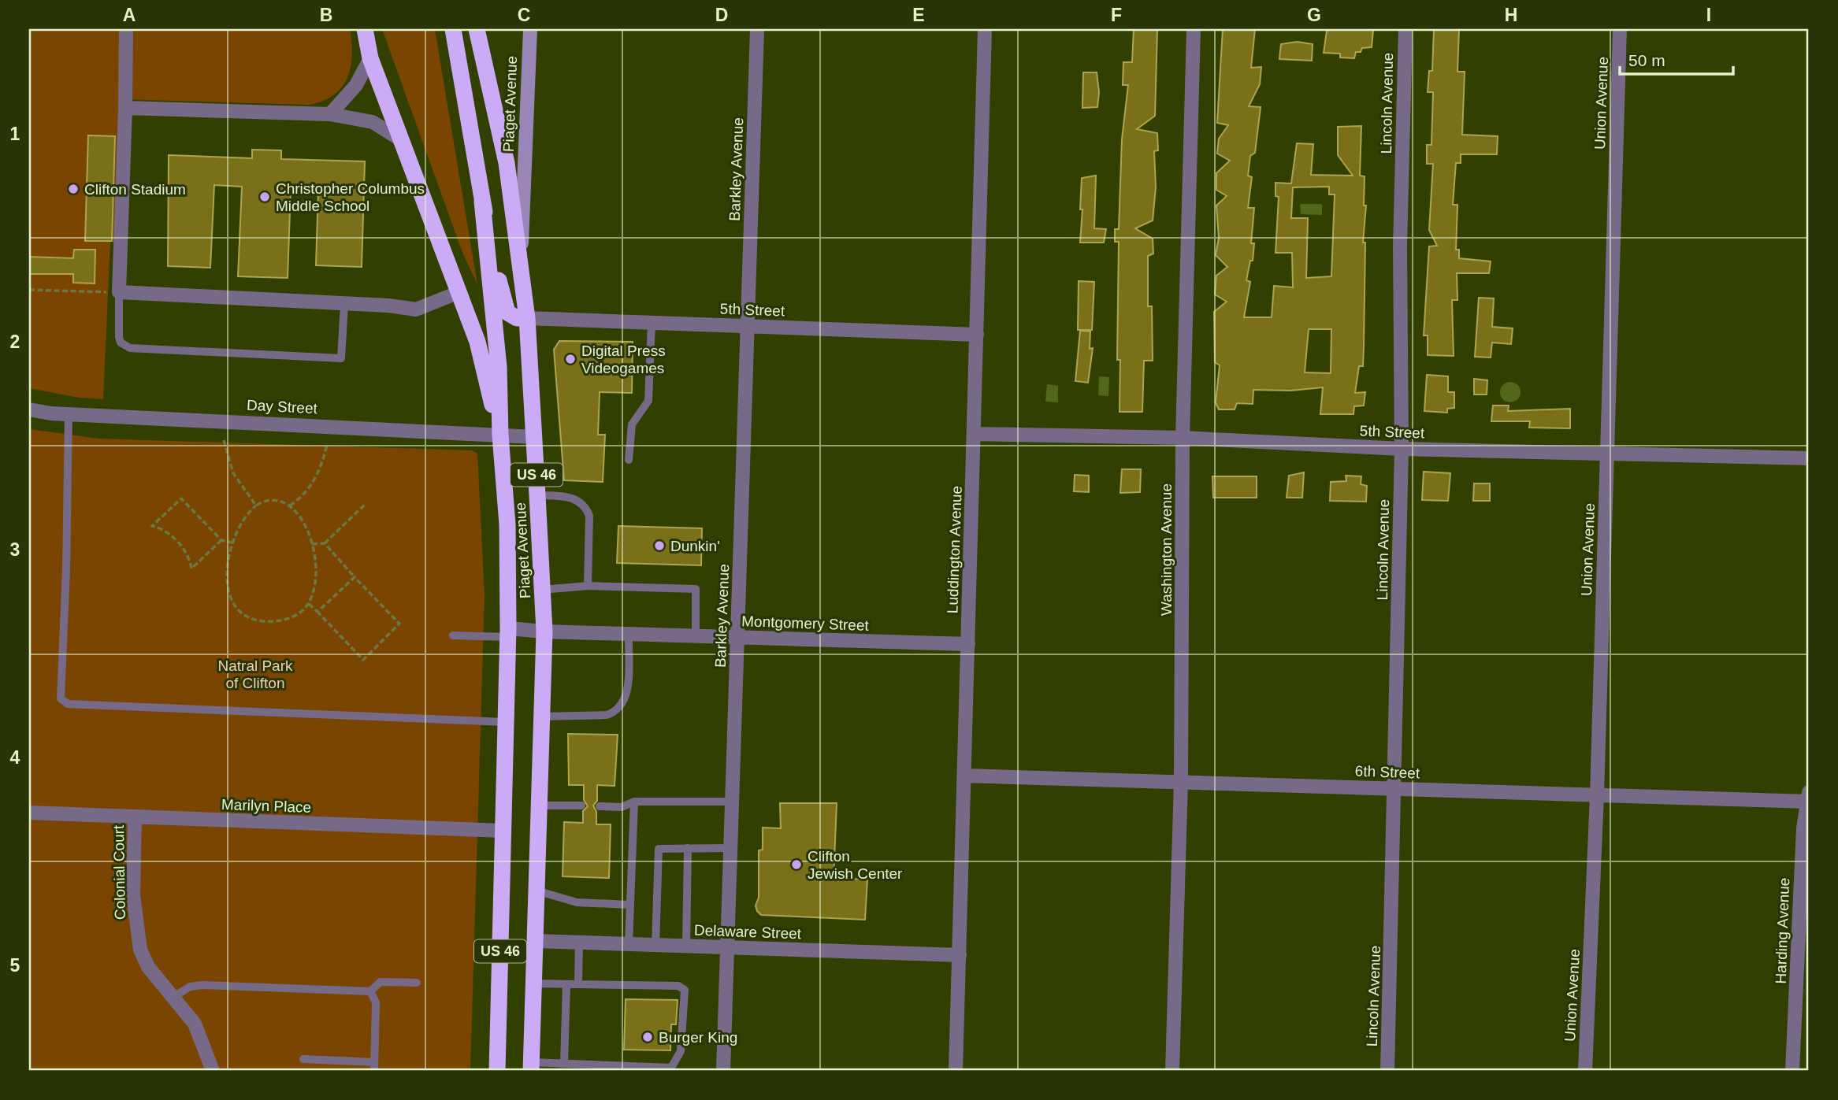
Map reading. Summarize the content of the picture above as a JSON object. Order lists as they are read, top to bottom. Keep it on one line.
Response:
{"streets":{"highway":["Piaget Avenue","US 46"],"street":["Lincoln Avenue","Union Avenue","Barkley Avenue","5th Street","Day Street","Luddington Avenue","Washington Avenue","Montgomery Street","6th Street","Marilyn Place","Colonial Court","Harding Avenue","Delaware Street"]},"crossings":[["Lincoln Avenue","5th Street"],["Lincoln Avenue","6th Street"],["Union Avenue","5th Street"],["Union Avenue","6th Street"],["Piaget Avenue","5th Street"],["Piaget Avenue","Day Street"],["Piaget Avenue","US 46"],["Piaget Avenue","Montgomery Street"],["Piaget Avenue","Marilyn Place"],["Piaget Avenue","Delaware Street"],["Barkley Avenue","5th Street"],["Barkley Avenue","Montgomery Street"],["Barkley Avenue","Delaware Street"],["5th Street","Luddington Avenue"],["5th Street","Washington Avenue"],["Luddington Avenue","Montgomery Street"],["Luddington Avenue","6th Street"],["Luddington Avenue","Delaware Street"],["Washington Avenue","6th Street"],["6th Street","Harding Avenue"],["Marilyn Place","Colonial Court"]],"parks":["Natral Park of Clifton"],"places":["Clifton Stadium","Christopher Columbus Middle School","Digital Press Videogames","Dunkin'","Clifton Jewish Center","Burger King"],"scale_bar":"50 m","grid":{"columns":["A","B","C","D","E","F","G","H","I"],"rows":["1","2","3","4","5"]}}
